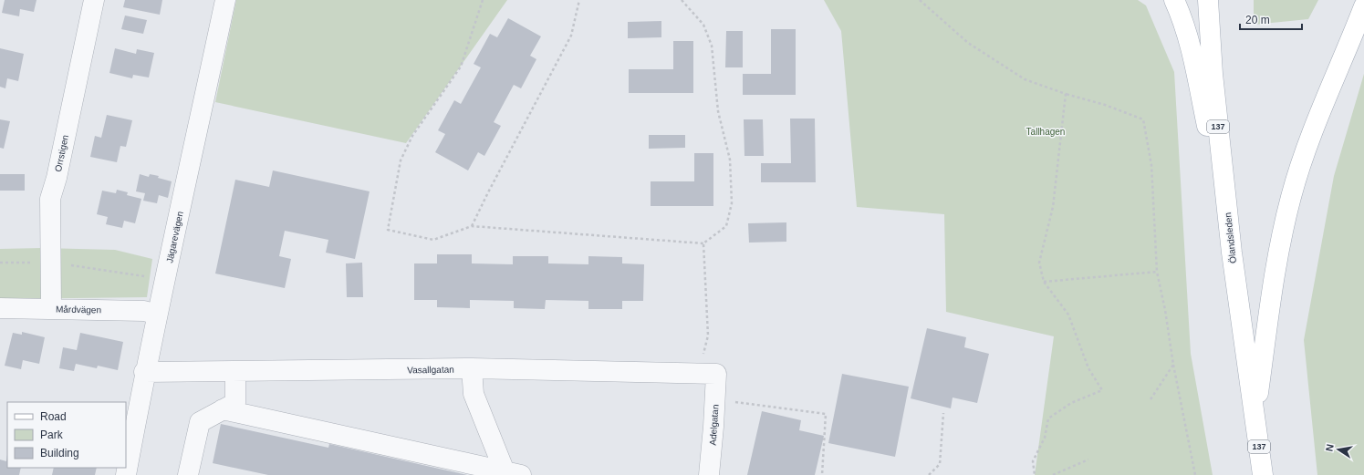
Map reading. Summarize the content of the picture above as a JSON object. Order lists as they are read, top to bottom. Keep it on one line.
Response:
{"streets":{"main road":["137","Ölandsleden"],"street":["Orrstigen","Jägarevägen","Mårdvägen","Vasallgatan","Adelgatan"]},"crossings":[["Orrstigen","Mårdvägen"],["Jägarevägen","Mårdvägen"],["Jägarevägen","Vasallgatan"],["Vasallgatan","Adelgatan"]],"parks":["Tallhagen"],"legend":["Road","Park","Building"],"scale_bar":"20 m","north":"left"}
